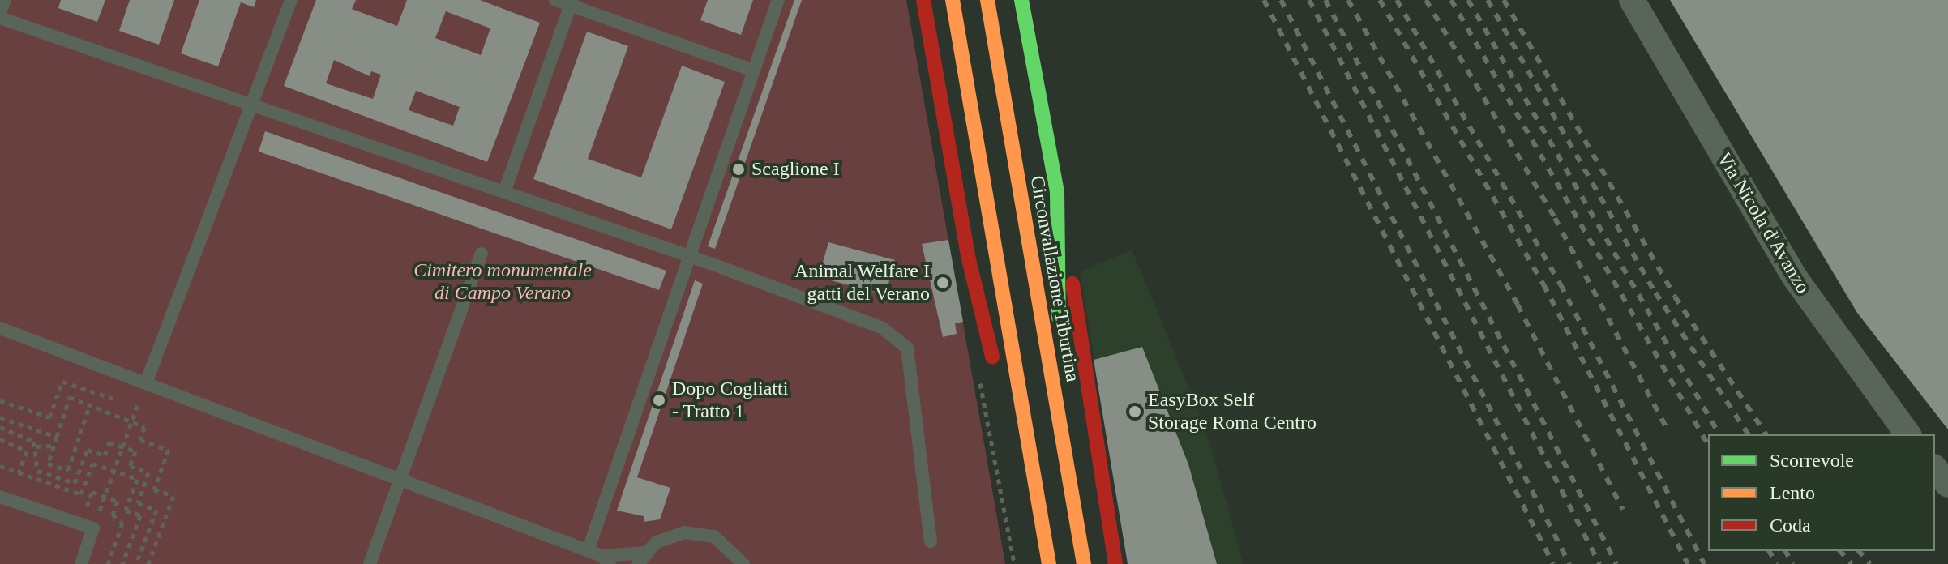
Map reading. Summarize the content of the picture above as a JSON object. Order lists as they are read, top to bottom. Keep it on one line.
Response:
{"streets":{"highway":["Circonvallazione Tiburtina"],"street":["Via Nicola d'Avanzo"]},"parks":["Cimitero monumentale di Campo Verano"],"places":["Scaglione I","Animal Welfare I gatti del Verano","Dopo Cogliatti - Tratto 1","EasyBox Self Storage Roma Centro"],"legend":["Scorrevole","Lento","Coda"]}
